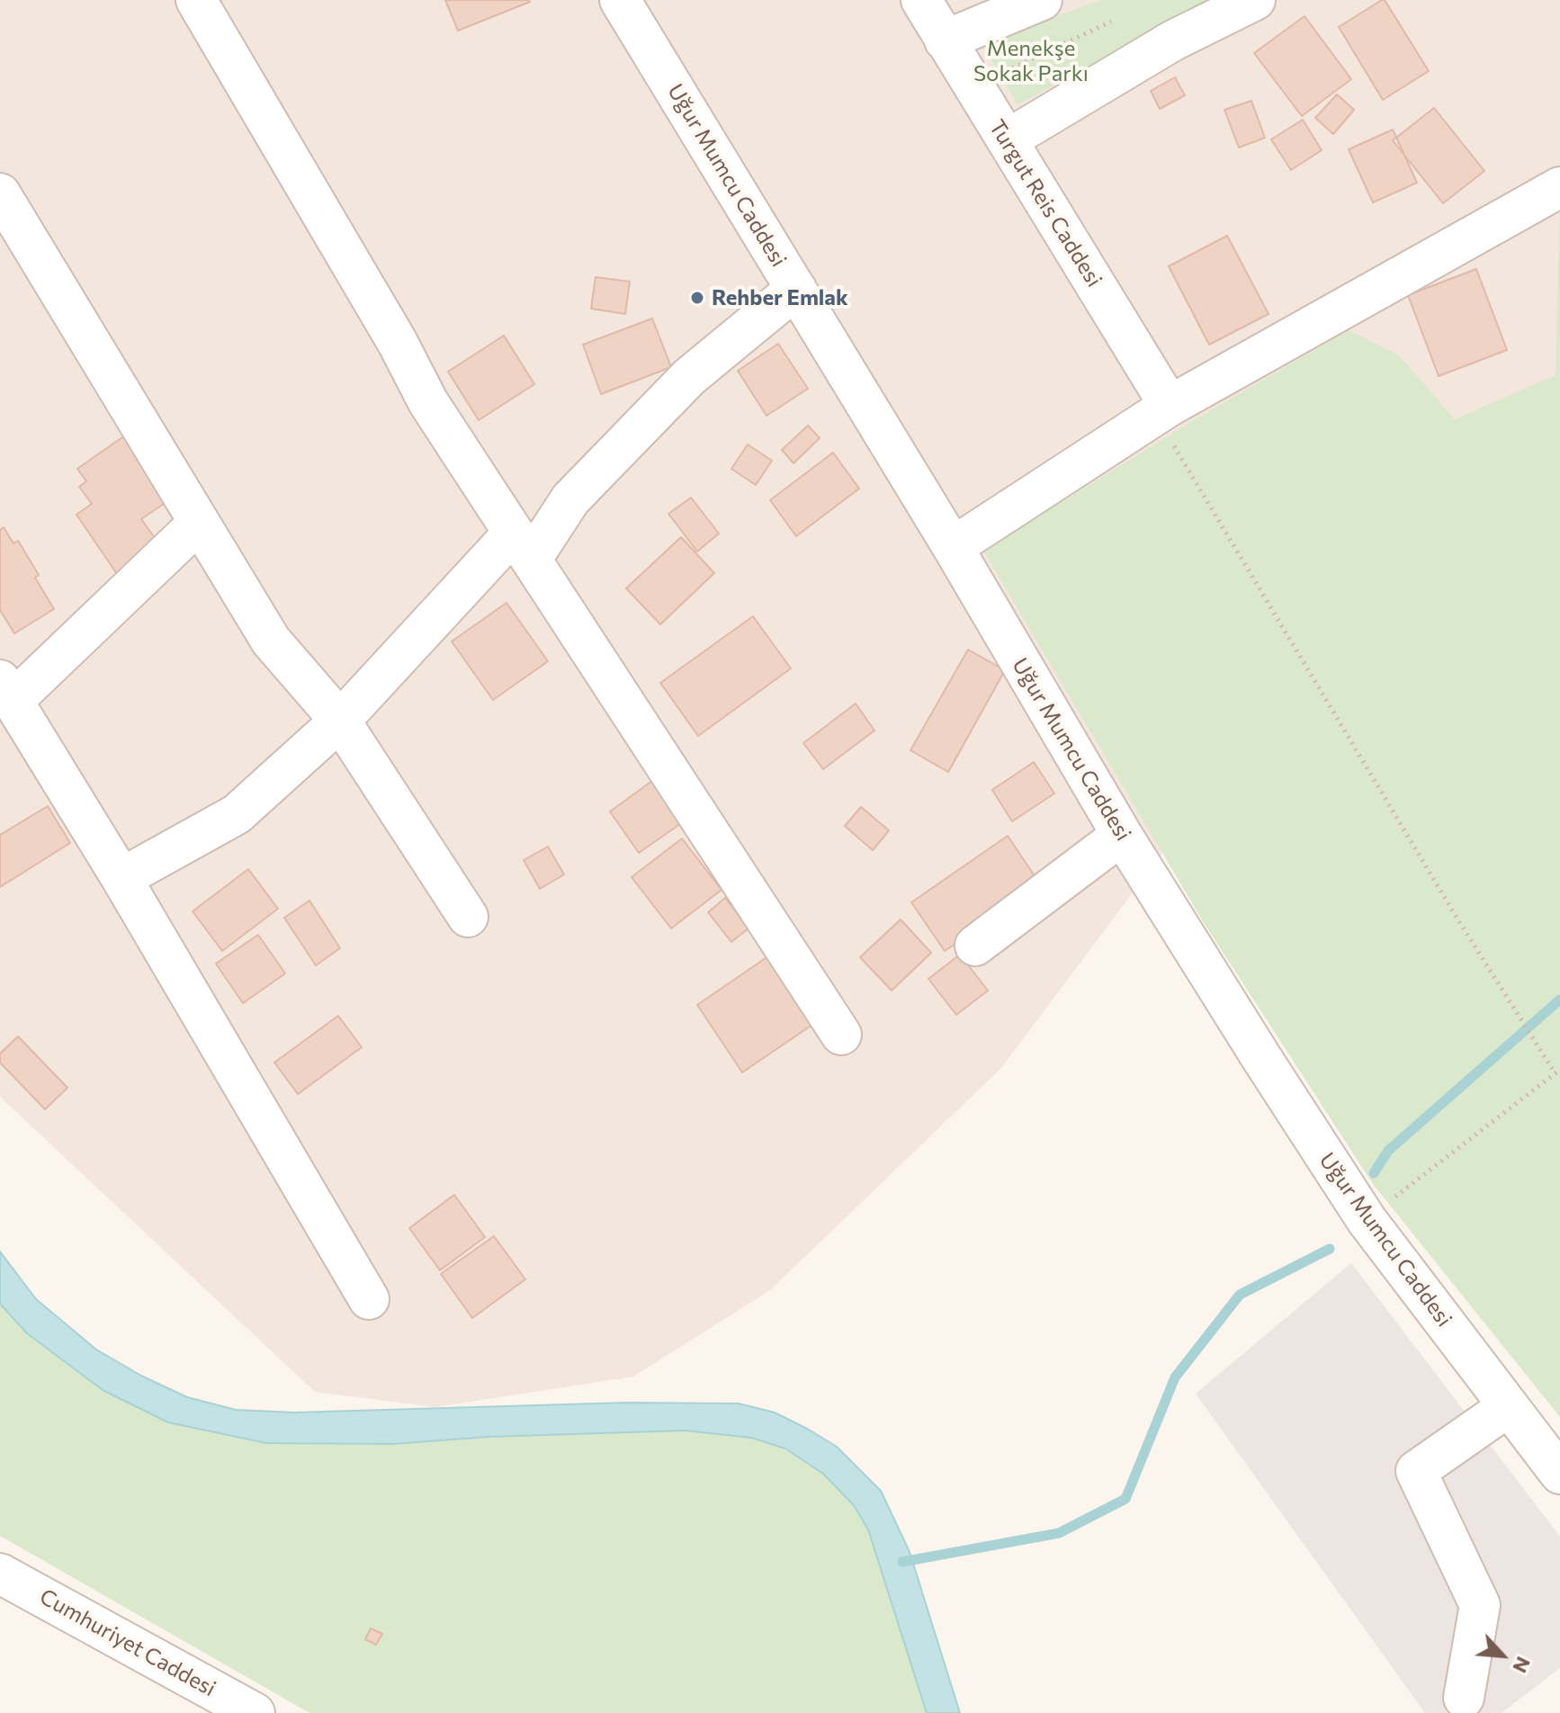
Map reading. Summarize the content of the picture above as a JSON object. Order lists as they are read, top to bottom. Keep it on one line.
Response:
{"streets":{"street":["Uğur Mumcu Caddesi","Turgut Reis Caddesi","Cumhuriyet Caddesi"]},"parks":["Menekşe Sokak Parkı"],"places":["Rehber Emlak"],"north":"bottom right"}
